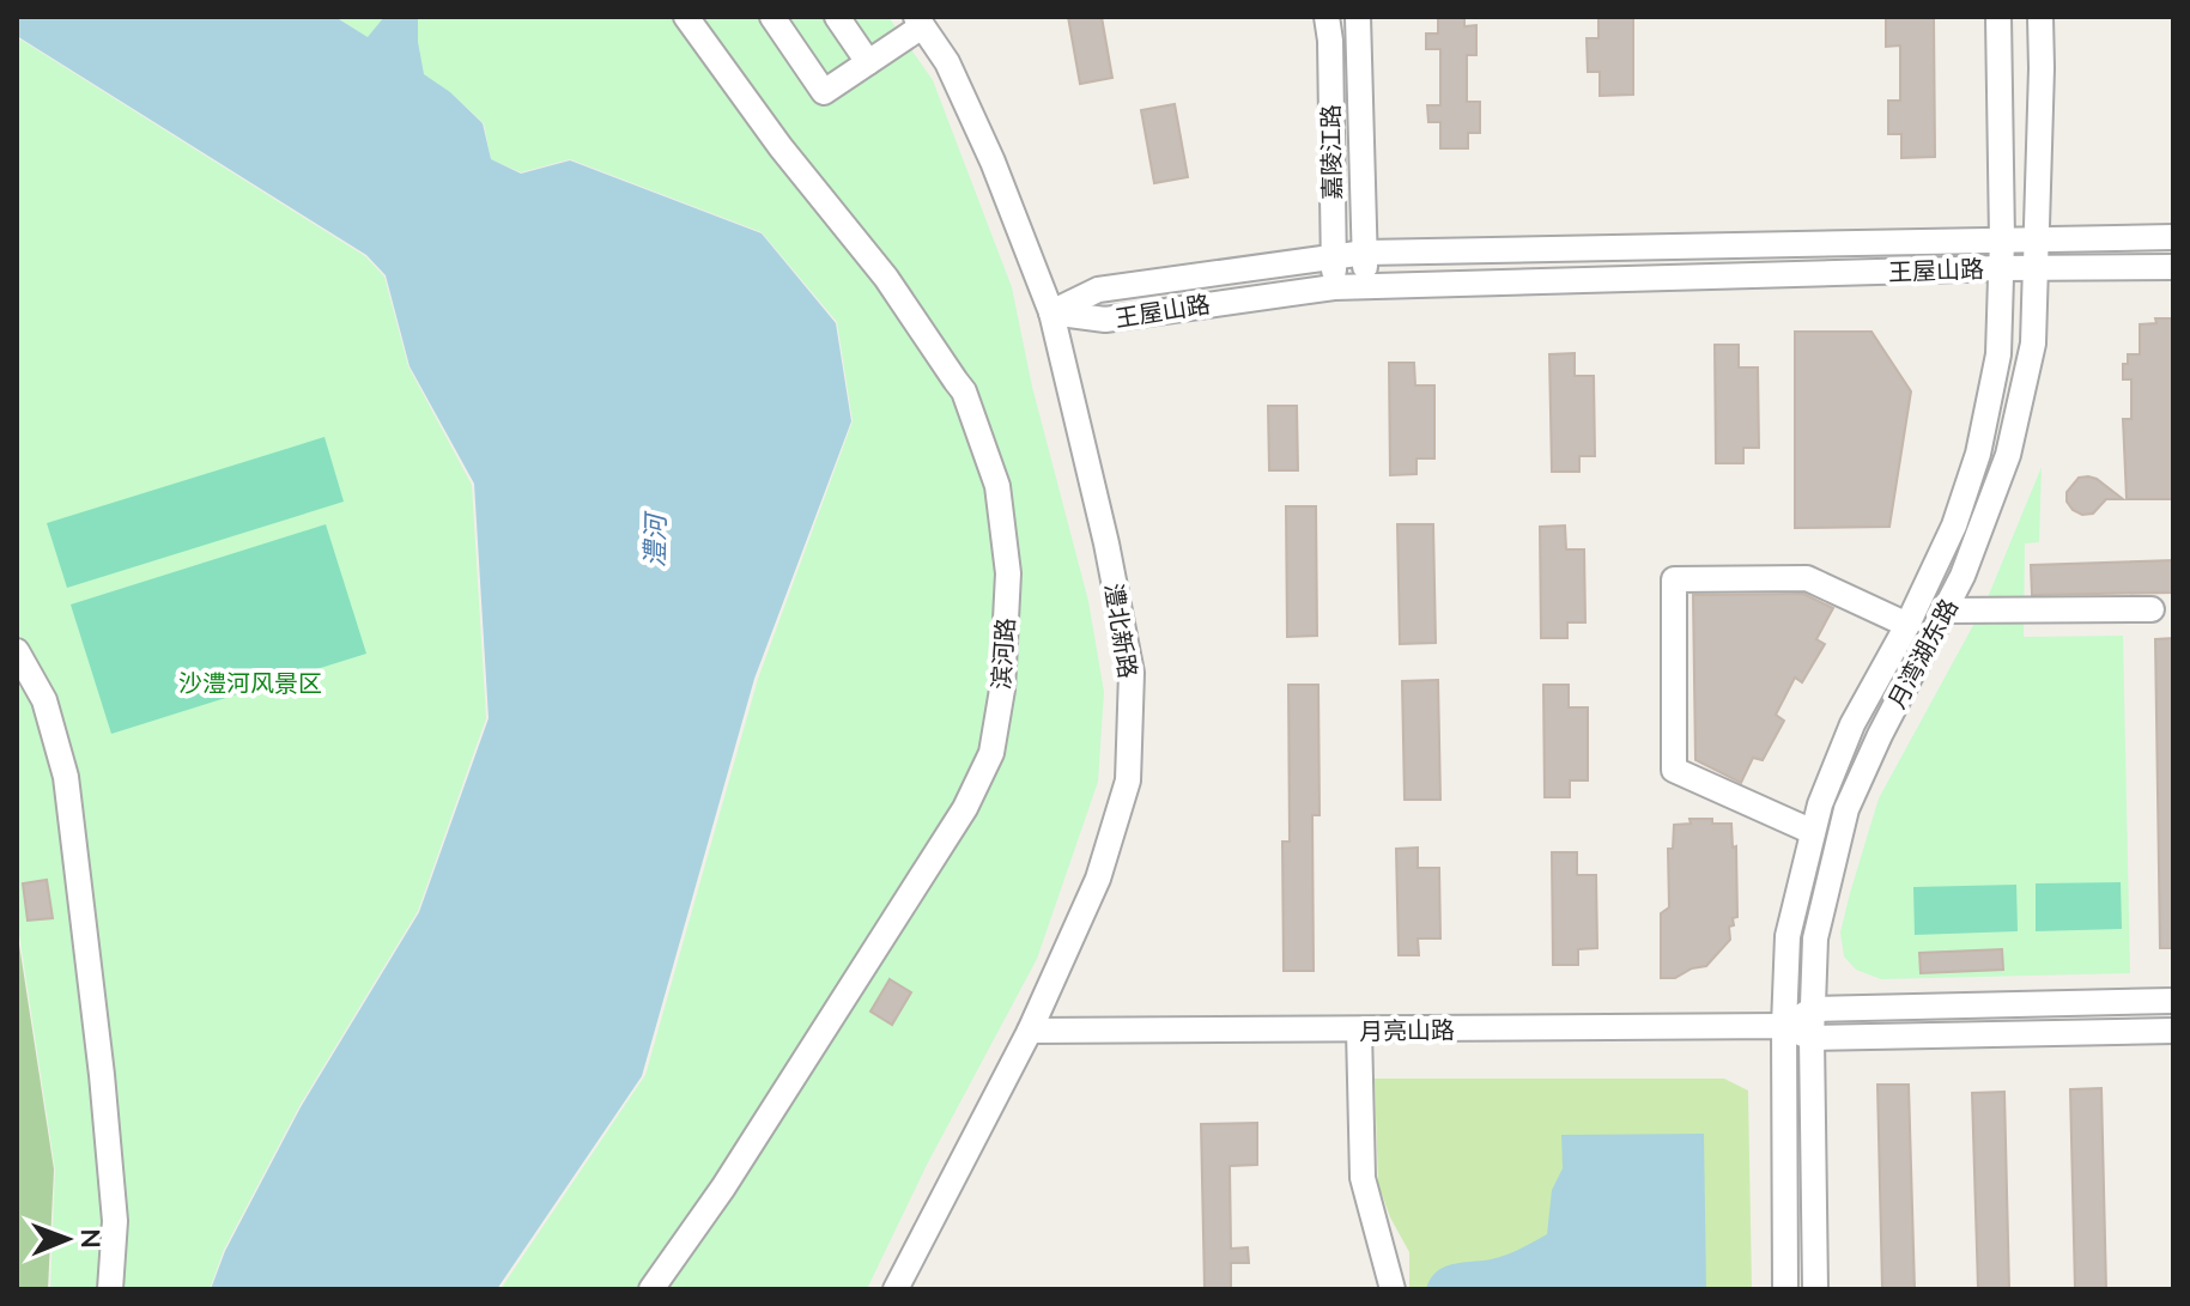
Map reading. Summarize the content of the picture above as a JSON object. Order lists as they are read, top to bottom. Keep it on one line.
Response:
{"streets":{"street":["嘉陵江路","王屋山路","澧北新路","滨河路","月湾湖东路","月亮山路"]},"crossings":[["嘉陵江路","王屋山路"],["王屋山路","澧北新路"],["王屋山路","月湾湖东路"],["澧北新路","月亮山路"],["月湾湖东路","月亮山路"]],"water":["澧河"],"parks":["沙澧河风景区"],"north":"right"}
